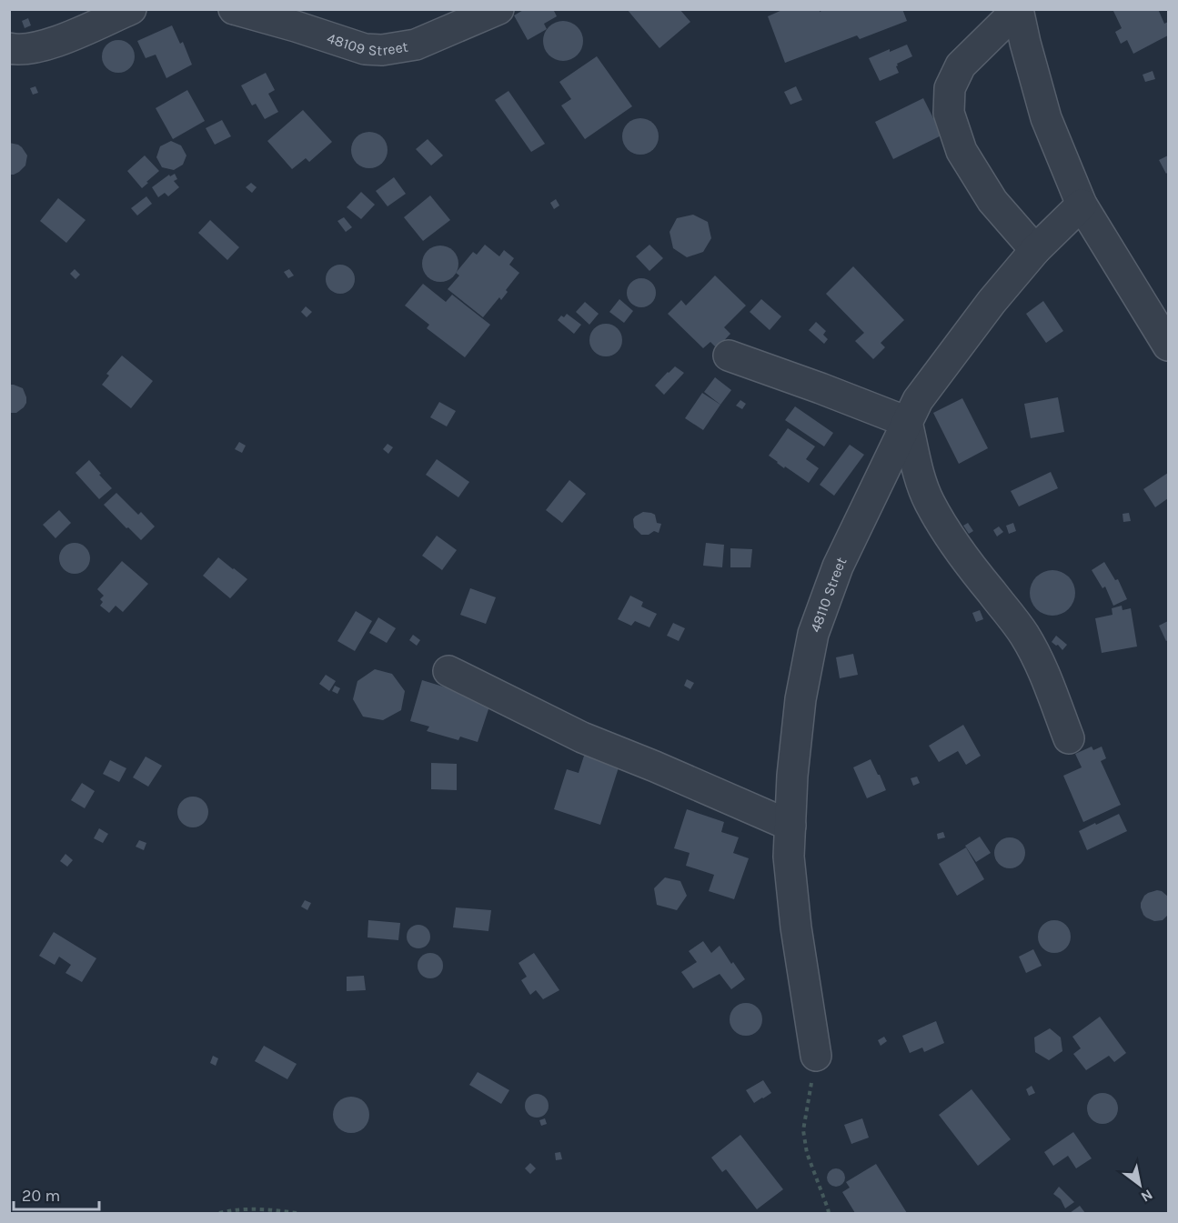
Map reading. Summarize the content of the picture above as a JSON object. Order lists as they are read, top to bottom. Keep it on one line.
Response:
{"streets":{"street":["48109 Street","48110 Street"]},"scale_bar":"20 m","north":"bottom right"}
